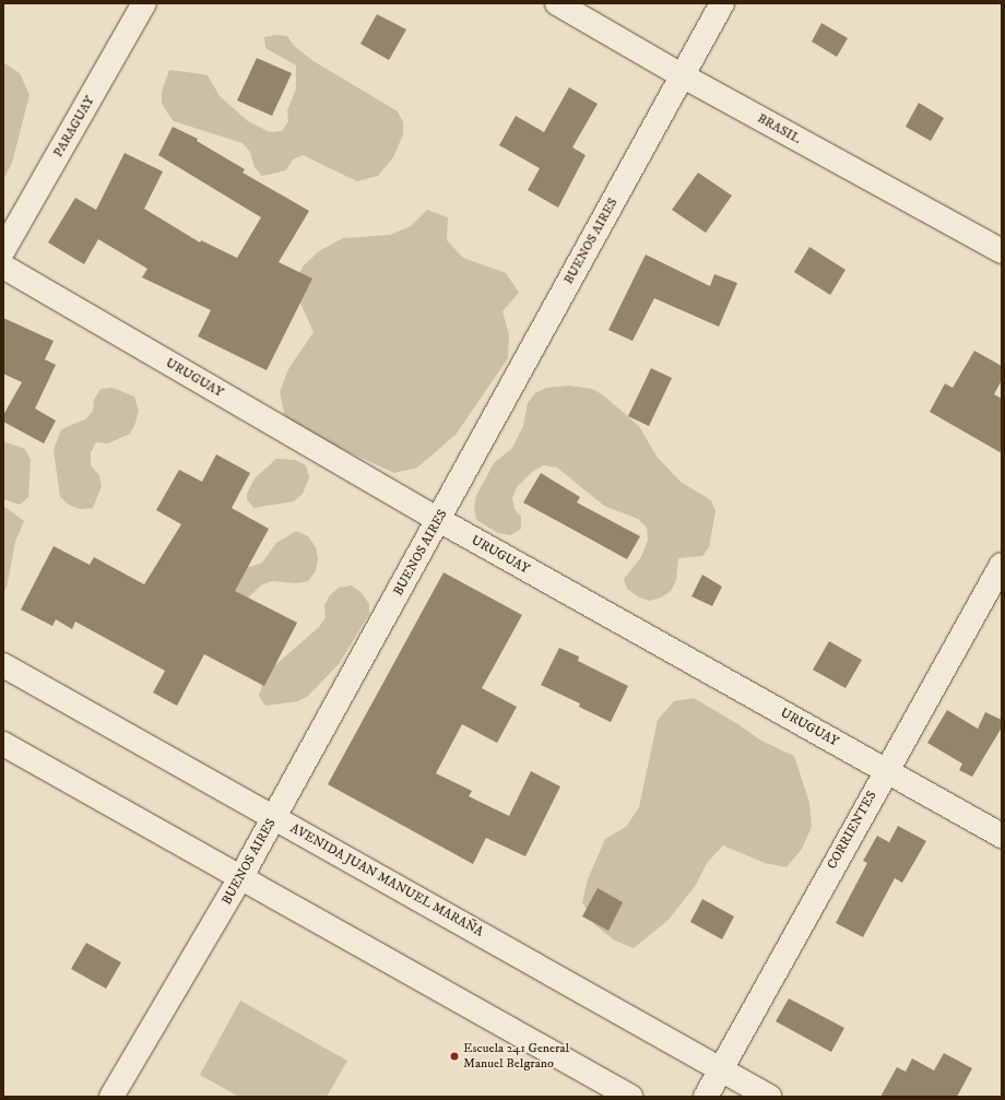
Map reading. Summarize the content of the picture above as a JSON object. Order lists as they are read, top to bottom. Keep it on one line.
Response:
{"streets":{"street":["PARAGUAY","BRASIL","BUENOS AIRES","URUGUAY","CORRIENTES","AVENIDA JUAN MANUEL MARAÑA"]},"crossings":[["BRASIL","BUENOS AIRES"],["BUENOS AIRES","URUGUAY"],["BUENOS AIRES","AVENIDA JUAN MANUEL MARAÑA"],["URUGUAY","CORRIENTES"],["CORRIENTES","AVENIDA JUAN MANUEL MARAÑA"]],"places":["Escuela 241 General Manuel Belgrano"]}
